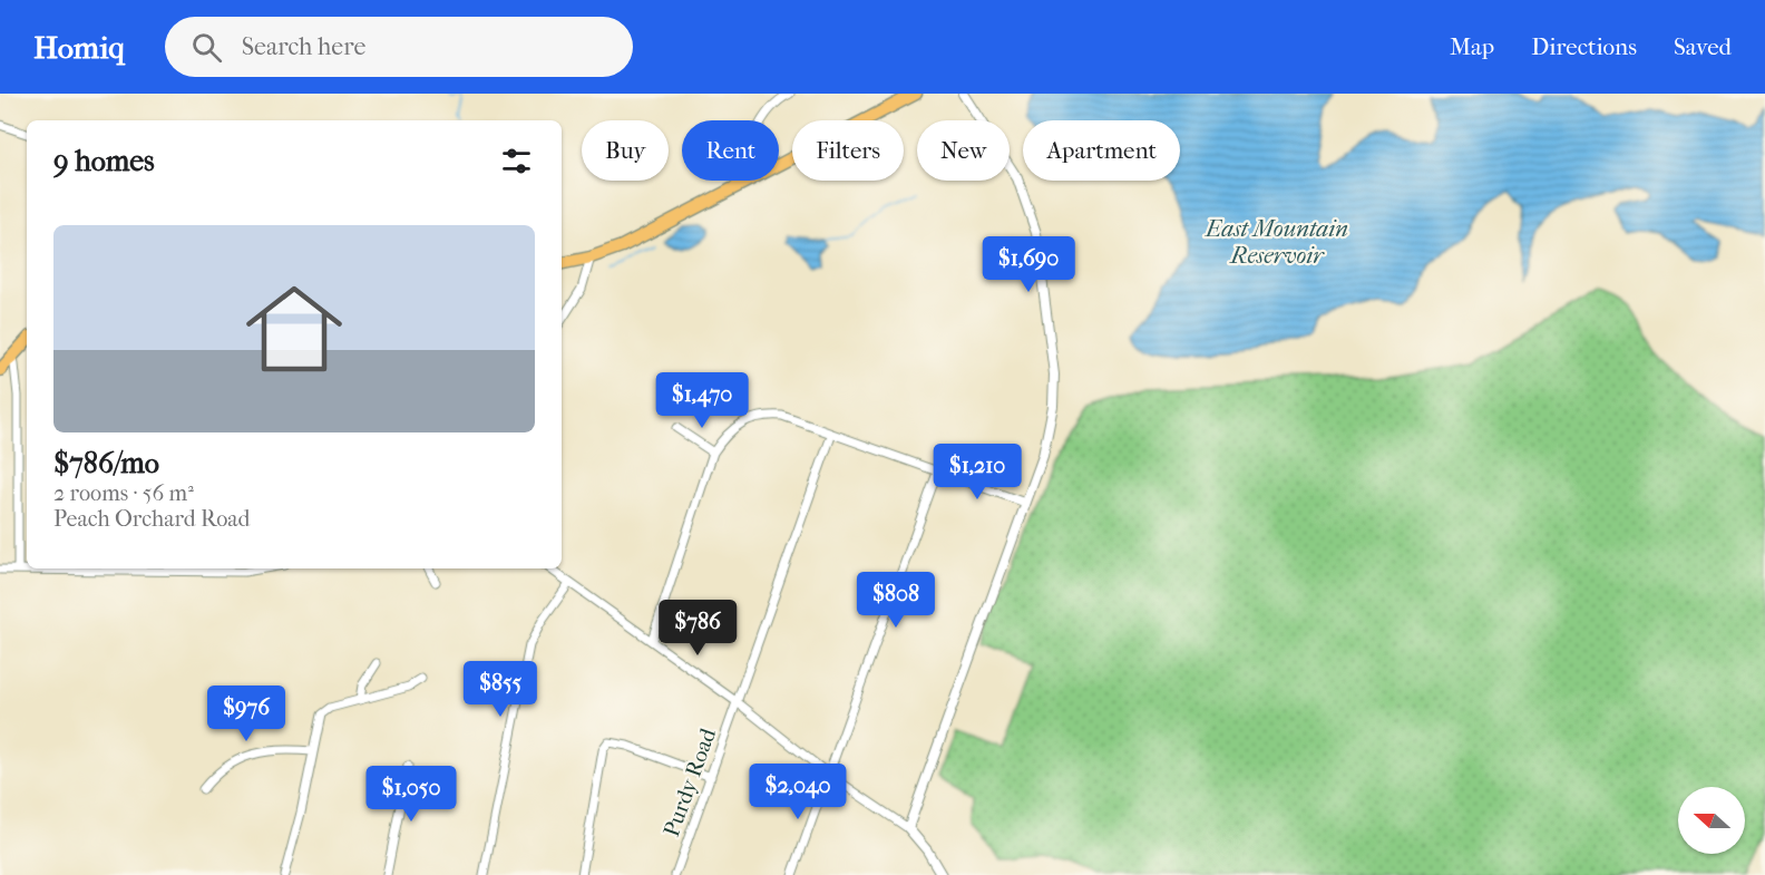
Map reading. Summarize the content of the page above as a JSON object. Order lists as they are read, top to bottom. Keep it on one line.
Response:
{"streets":{"street":["Purdy Road"]},"water":["East Mountain Reservoir"],"north":"left","page":{"header":"Homiq","search":"Search here","nav":["Map","Directions","Saved"],"chip":["Buy","Rent","Filters","New","Apartment"],"heading":"9 homes","list":[{"name":"$786/mo","note":"2 rooms · 56 m² · Peach Orchard Road"}],"price":["$1,690","$1,470","$1,210","$808","$786","$855","$976","$2,040","$1,050"]}}
